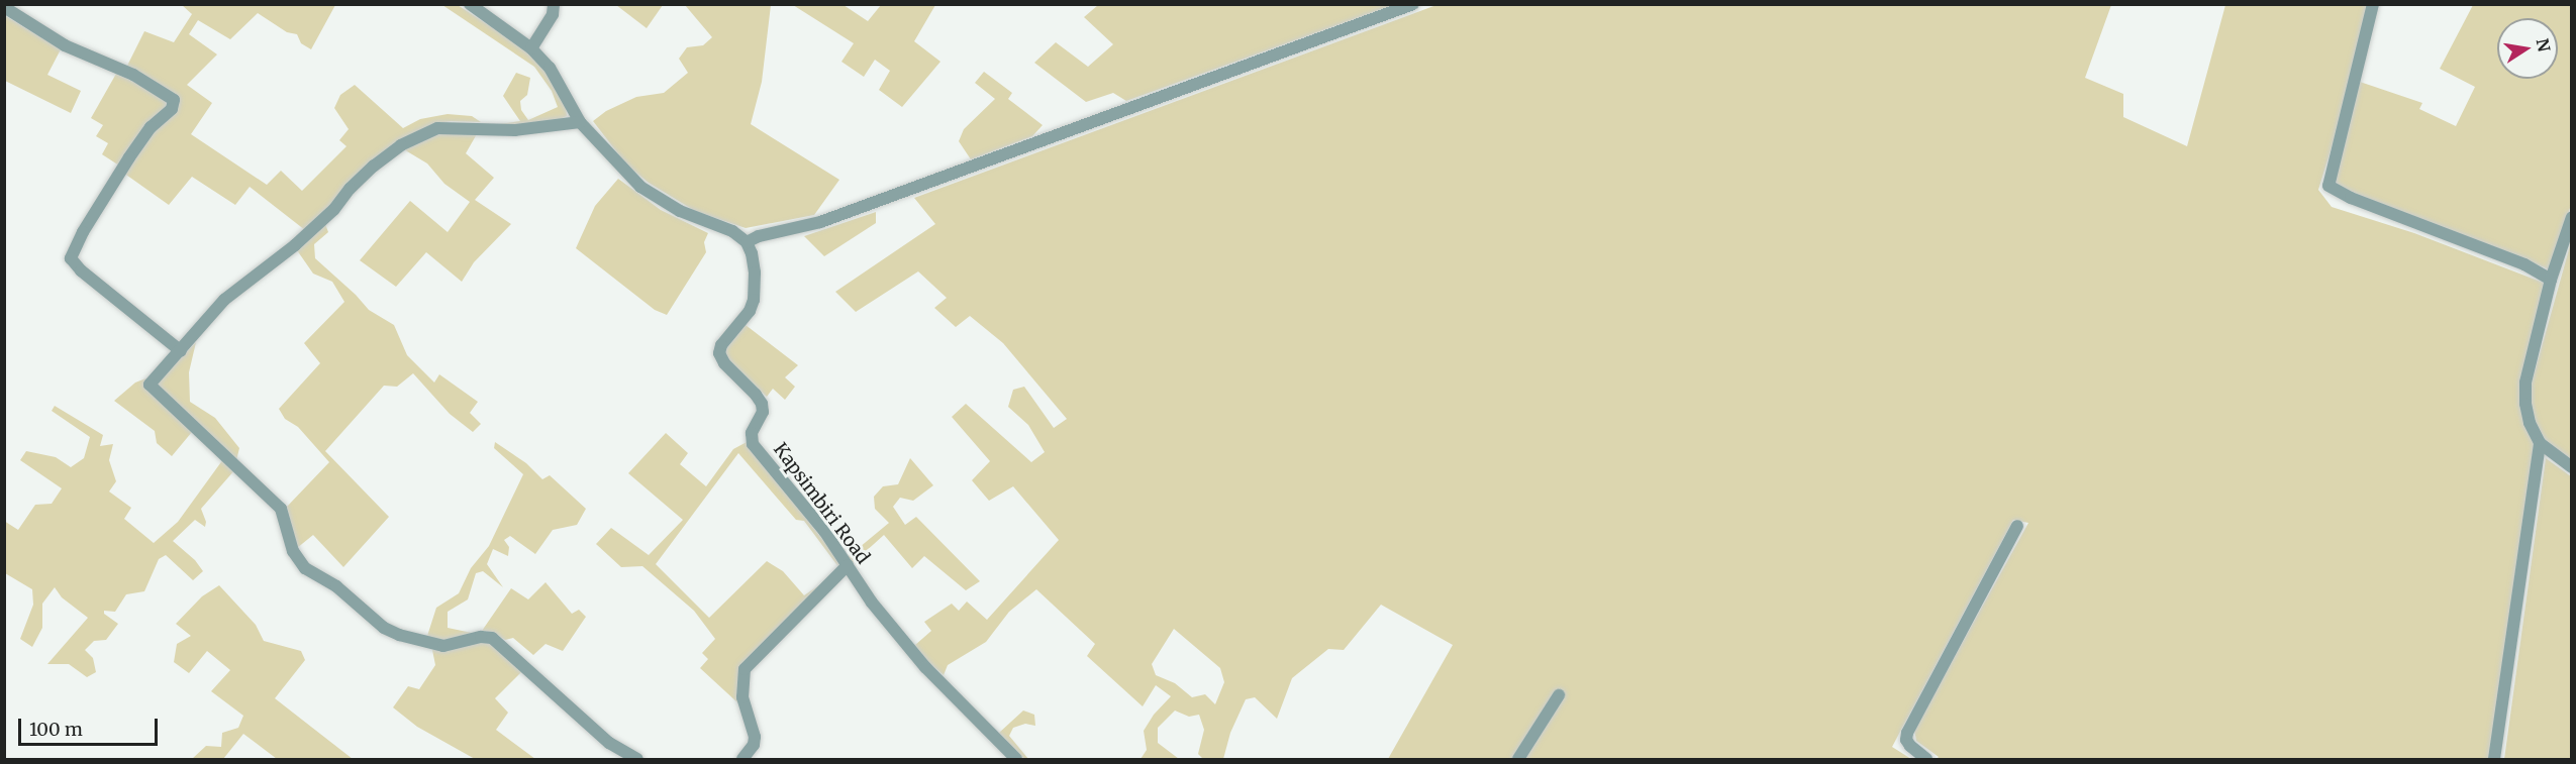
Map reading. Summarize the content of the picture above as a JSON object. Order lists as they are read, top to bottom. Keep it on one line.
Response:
{"streets":{"street":["Kapsimbiri Road"]},"scale_bar":"100 m","north":"right"}
